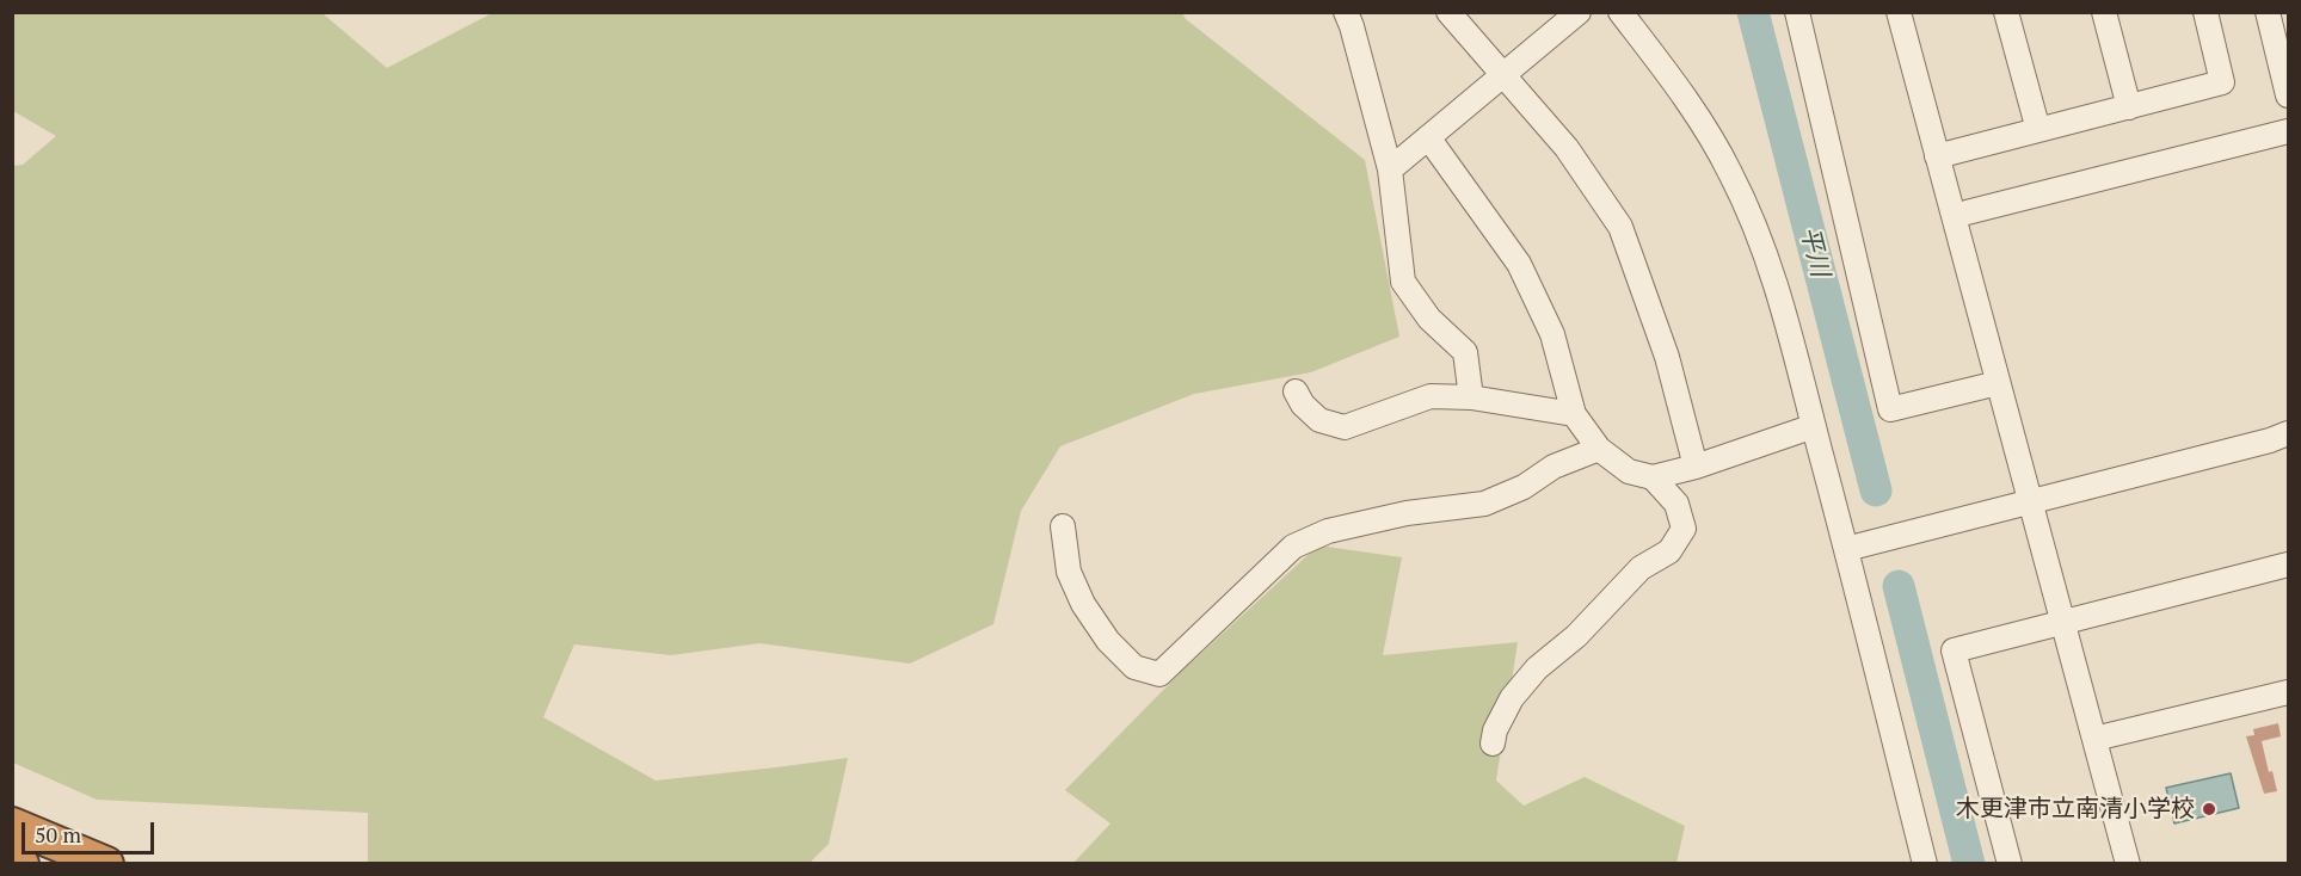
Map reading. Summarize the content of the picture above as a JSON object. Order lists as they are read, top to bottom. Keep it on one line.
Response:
{"water":["平川"],"places":["木更津市立南清小学校"],"scale_bar":"50 m"}
